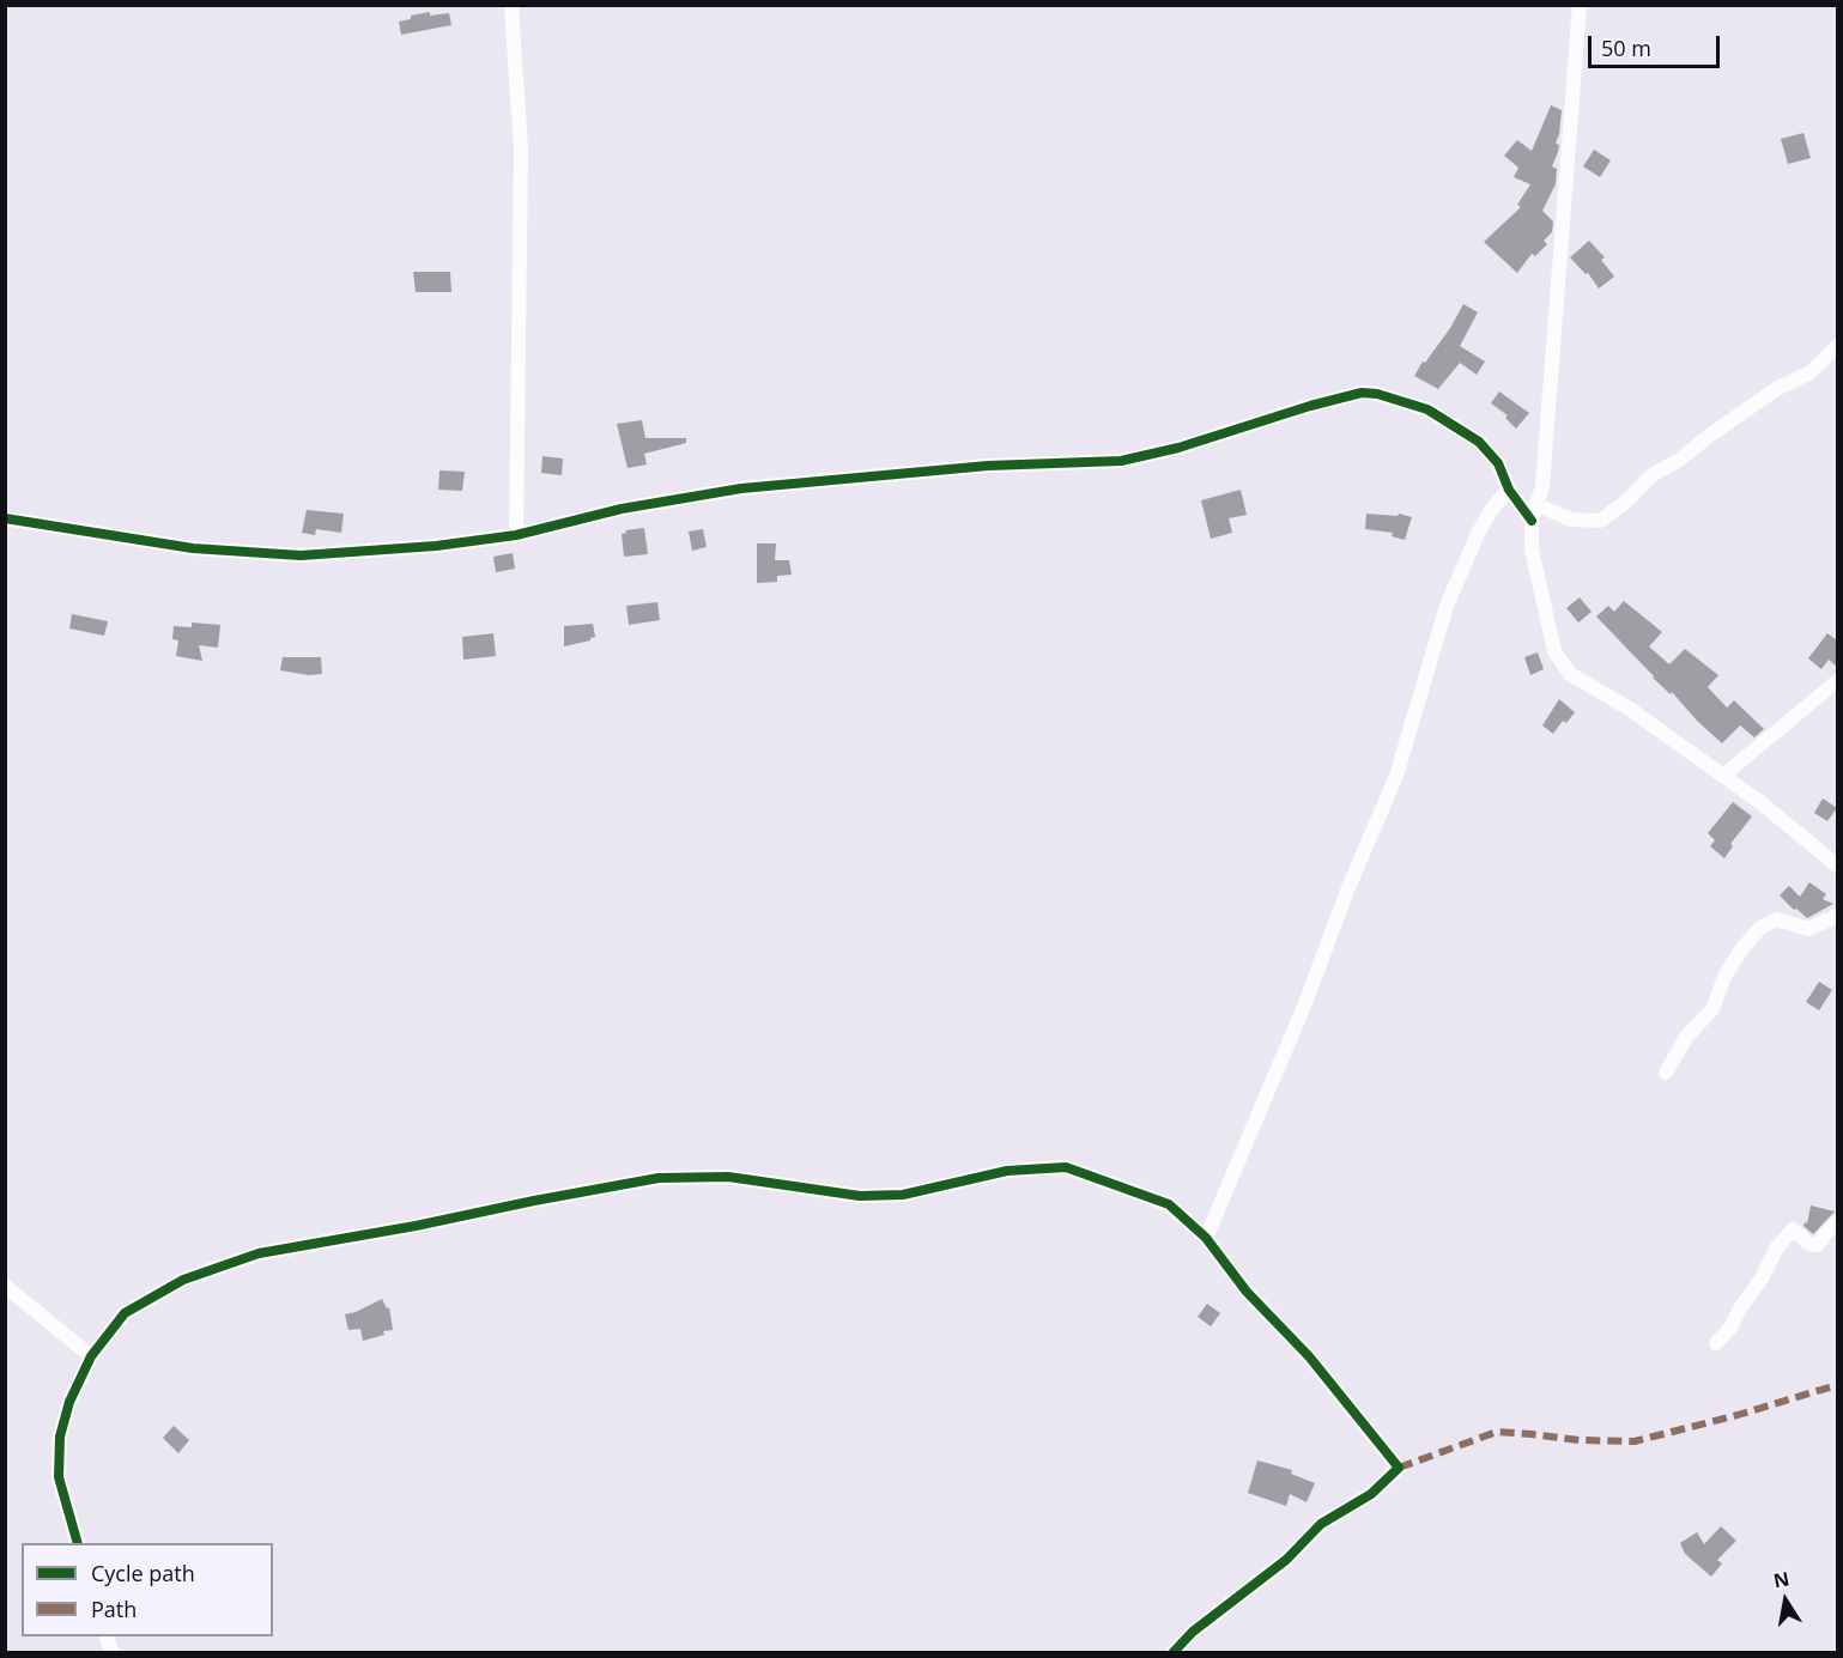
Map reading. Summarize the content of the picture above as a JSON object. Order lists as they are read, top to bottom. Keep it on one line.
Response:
{"legend":["Cycle path","Path"],"scale_bar":"50 m","north":"top"}
